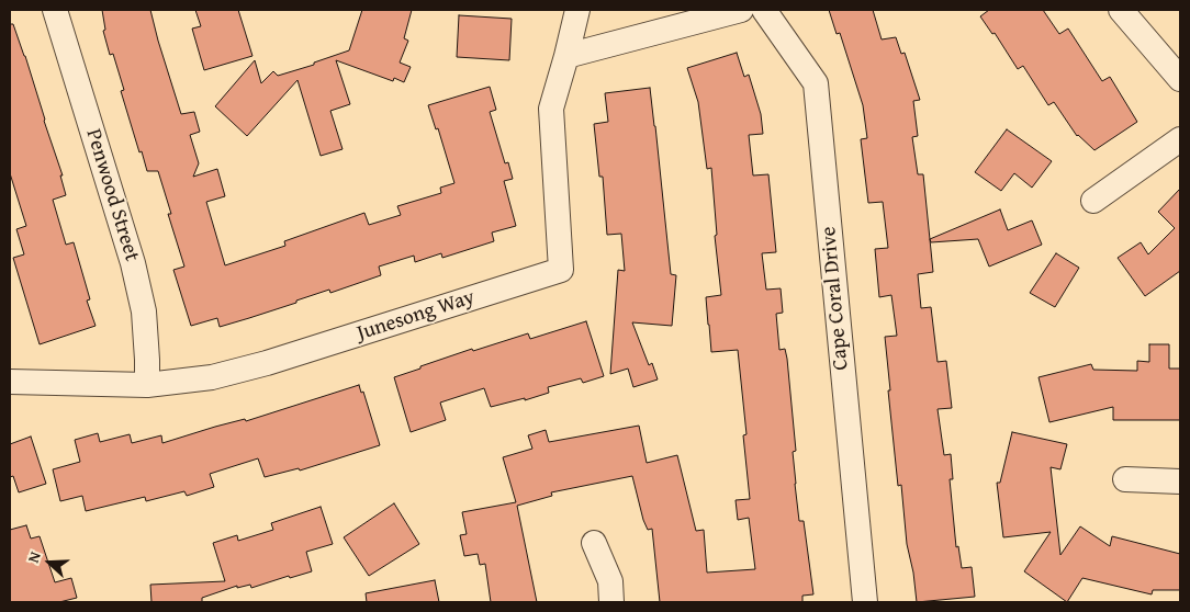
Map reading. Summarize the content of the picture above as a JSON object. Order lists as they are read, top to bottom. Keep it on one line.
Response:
{"streets":{"street":["Penwood Street","Cape Coral Drive","Junesong Way"]},"crossings":[["Penwood Street","Junesong Way"]],"north":"left"}
